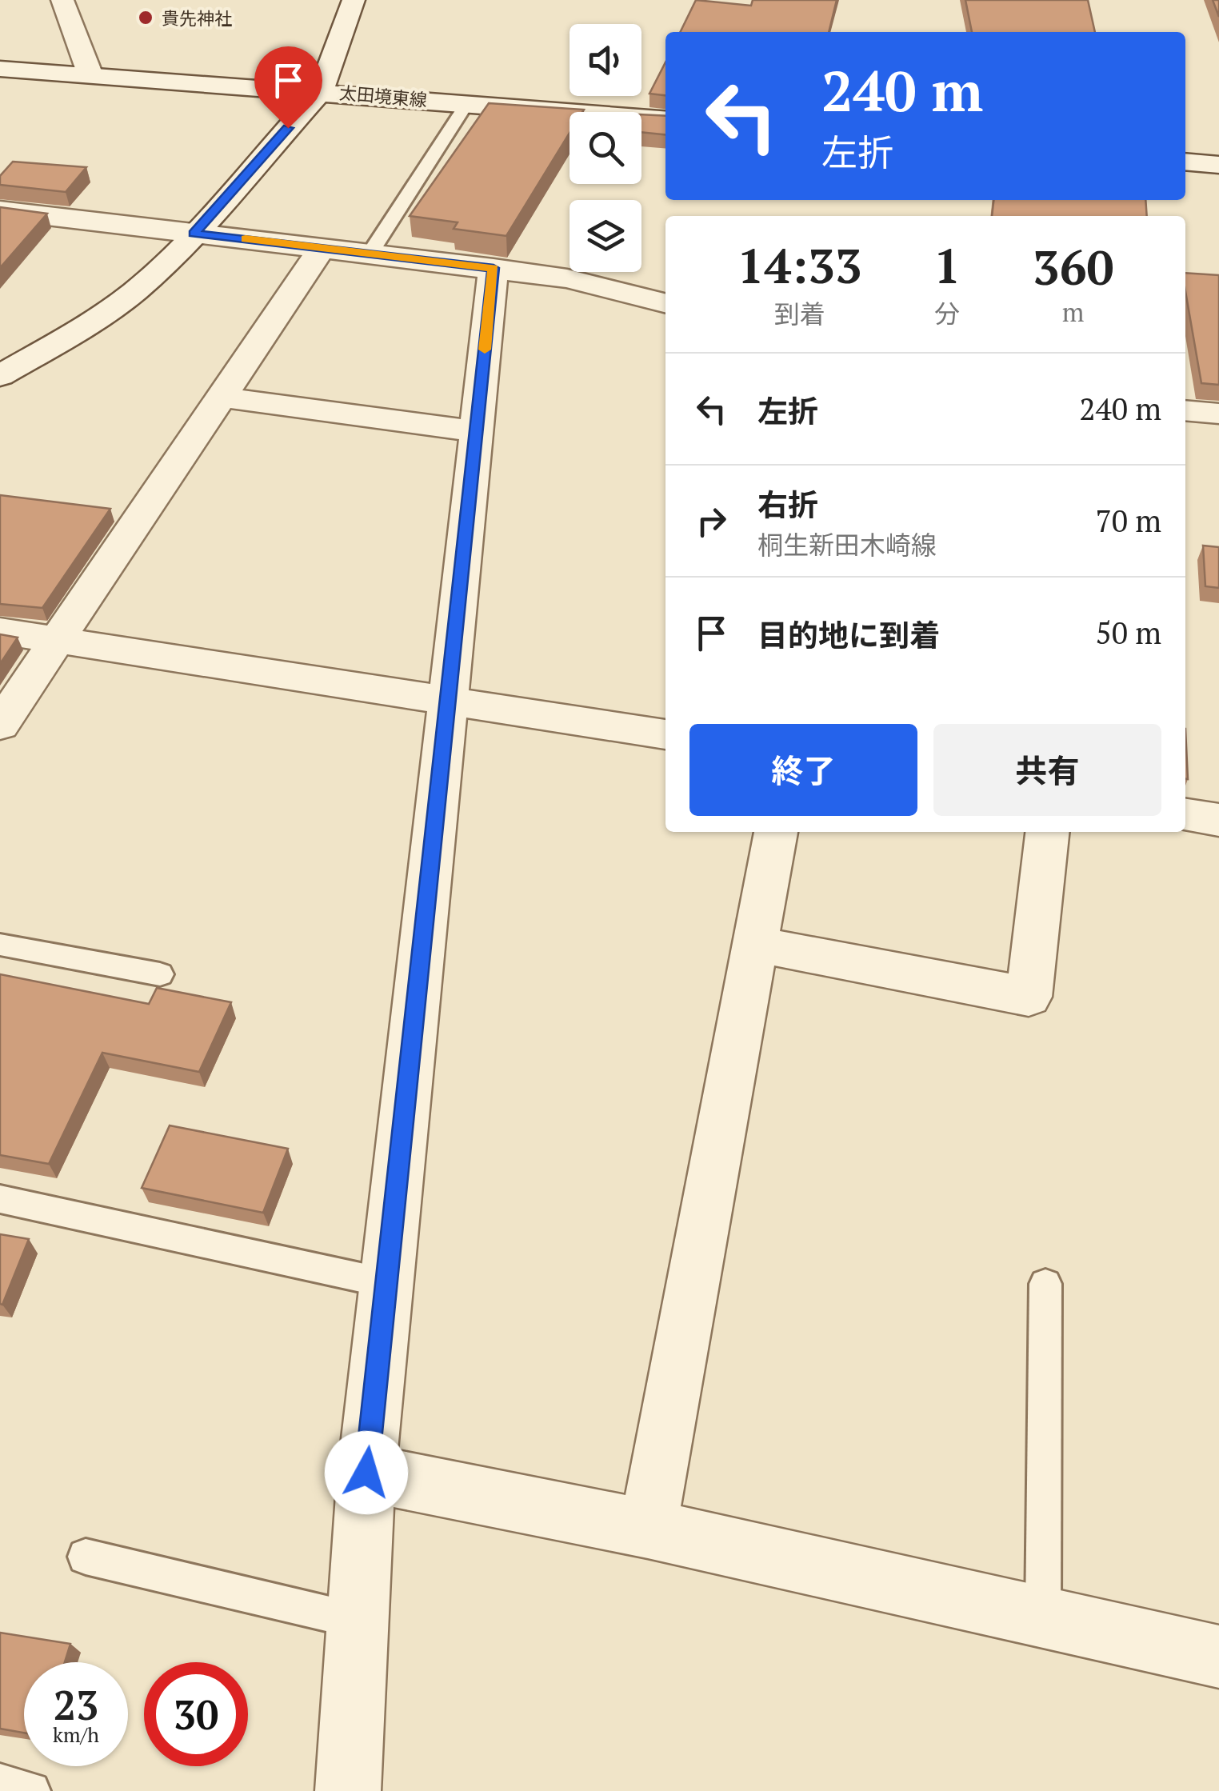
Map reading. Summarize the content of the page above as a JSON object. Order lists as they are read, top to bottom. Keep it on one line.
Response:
{"streets":{"street":["太田境東線"]},"places":["貴先神社"],"page":{"turn":["240 m","左折"],"eta":["14:33","到着","1","分","360","m"],"list":[{"name":"左折","value":"240 m"},{"name":"右折","note":"桐生新田木崎線","value":"70 m"},{"name":"目的地に到着","value":"50 m"}],"buttons":["終了","共有"],"speed":"23 km/h","limit":"30"}}
